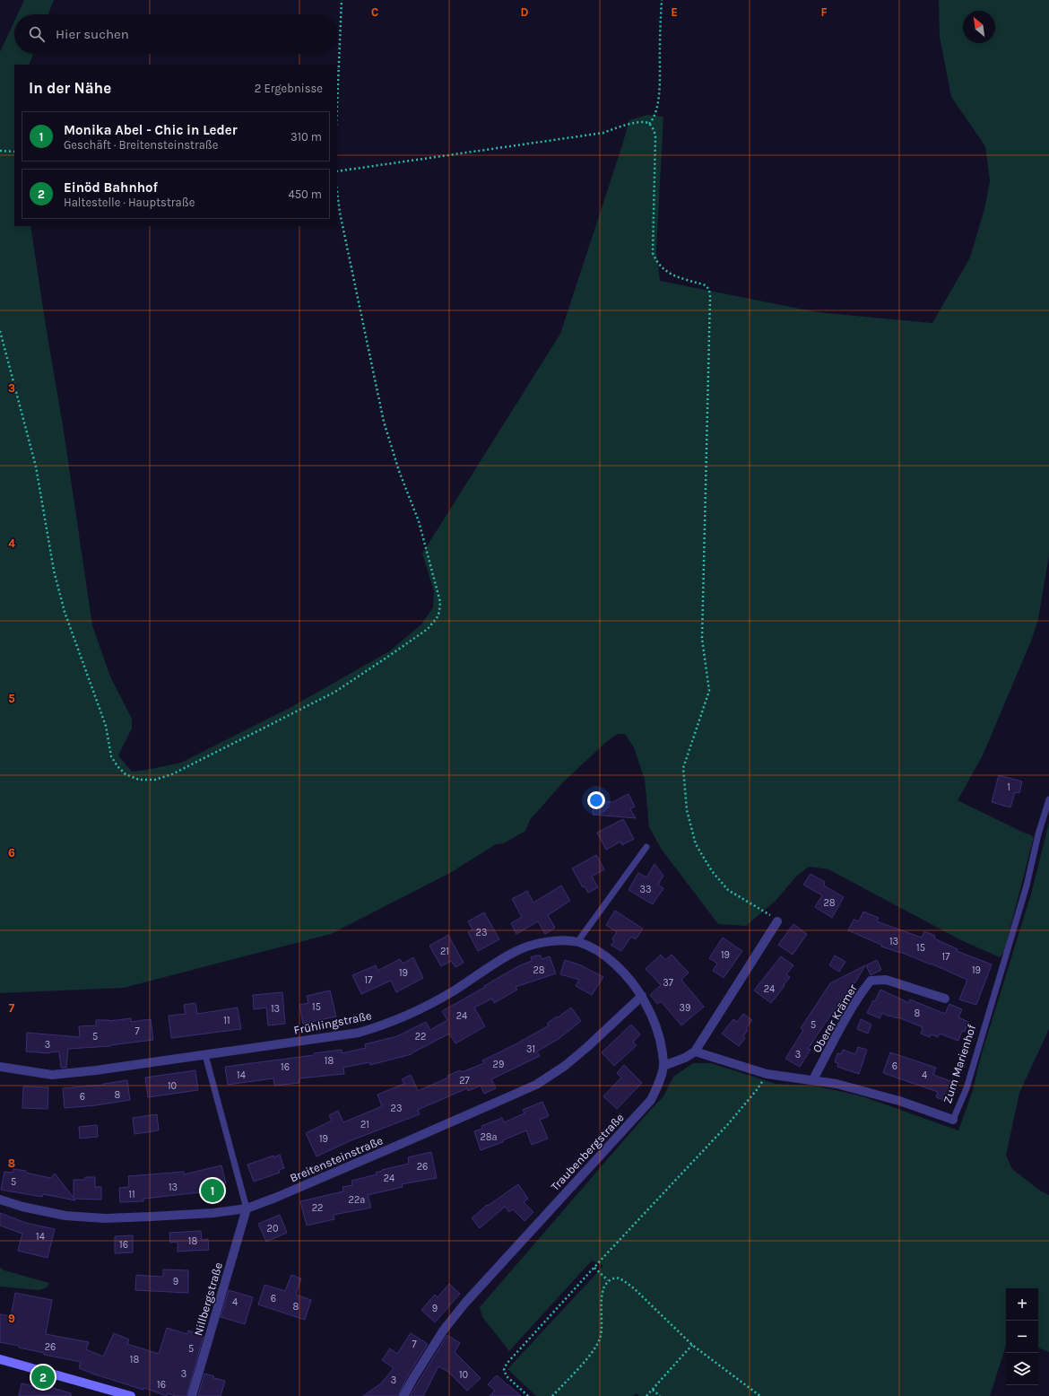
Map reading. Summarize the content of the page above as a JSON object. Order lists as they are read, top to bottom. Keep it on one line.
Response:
{"streets":{"street":["Oberer Krämer","Frühlingstraße","Zum Marienhof","Traubenbergstraße","Breitensteinstraße","Nillbergstraße"]},"crossings":[["Oberer Krämer","Zum Marienhof"],["Frühlingstraße","Traubenbergstraße"],["Frühlingstraße","Breitensteinstraße"],["Breitensteinstraße","Nillbergstraße"]],"house_numbers":["1","33","28","23","13","15","21","19","17","28","19","19","17","37","24","15","39","13","8","24","11","5","7","5","22","3","31","3","18","29","6","16","14","4","27","10","8","6","23","21","28a","19","26","24","5","13","11","22a","22","20","14","18","16","9","6","4","8","9","7","26","5","18","3","10","3","16"],"north":"top left","page":{"search":"Hier suchen","heading":["In der Nähe","2 Ergebnisse"],"list":[{"mark":"1","name":"Monika Abel - Chic in Leder","note":"Geschäft · Breitensteinstraße","value":"310 m"},{"mark":"2","name":"Einöd Bahnhof","note":"Haltestelle · Hauptstraße","value":"450 m"}],"pins":["1","2"],"map_buttons":["+","−"]},"grid":{"columns":["C","D","E","F"],"rows":["3","4","5","6","7","8","9"]}}
